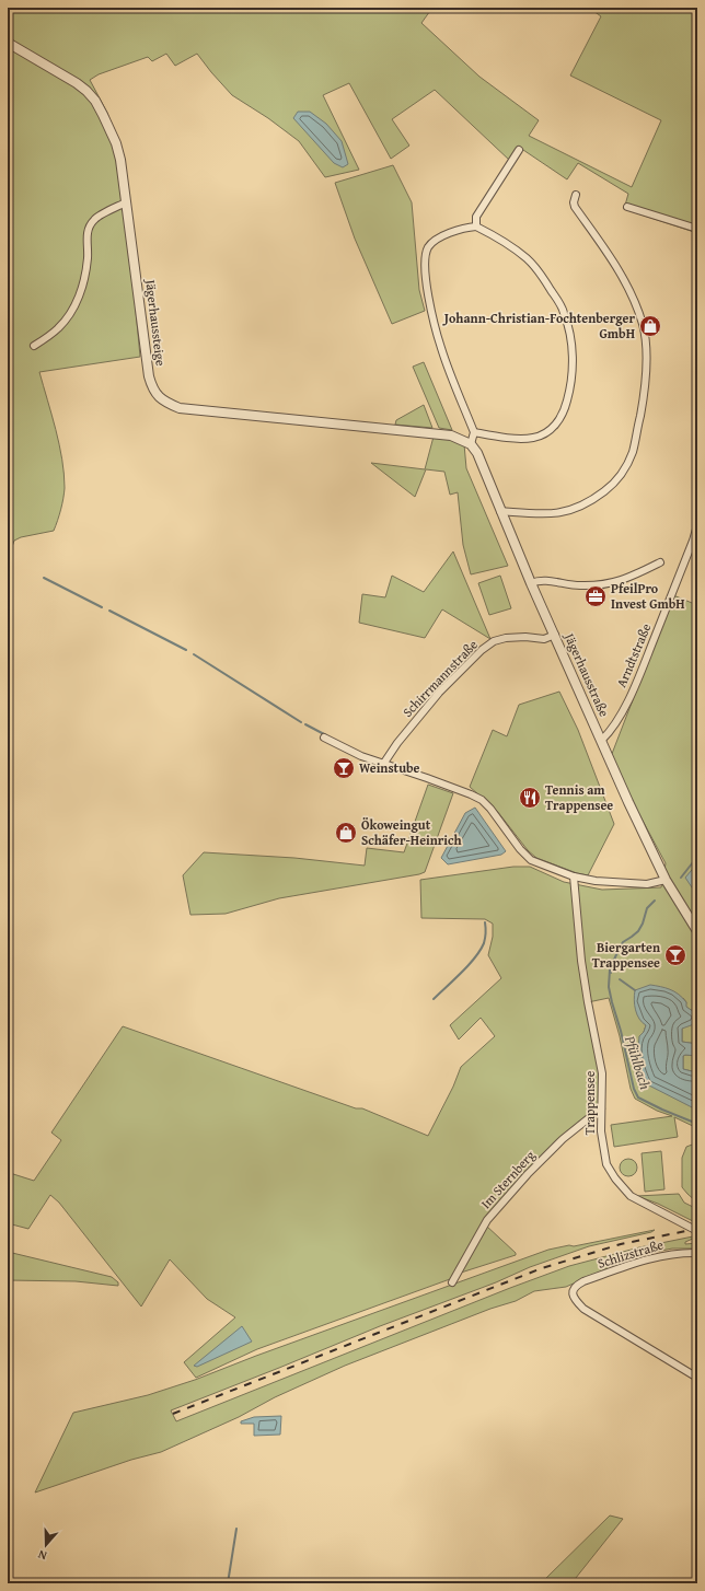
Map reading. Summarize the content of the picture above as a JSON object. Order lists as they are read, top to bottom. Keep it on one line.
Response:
{"streets":{"street":["Jägerhaussteige","Arndtstraße","Jägerhausstraße","Schirrmannstraße","Trappensee","Im Sternberg","Schlizstraße"]},"crossings":[["Jägerhaussteige","Jägerhausstraße"],["Arndtstraße","Jägerhausstraße"],["Jägerhausstraße","Schirrmannstraße"],["Trappensee","Im Sternberg"]],"water":["Pfühlbach"],"places":{"shop":["Johann-Christian-Fochtenberger GmbH","Ökoweingut Schäfer-Heinrich"],"office":["PfeilPro Invest GmbH"],"bar":["Weinstube","Biergarten Trappensee"],"restaurant":["Tennis am Trappensee"]},"north":"bottom"}
